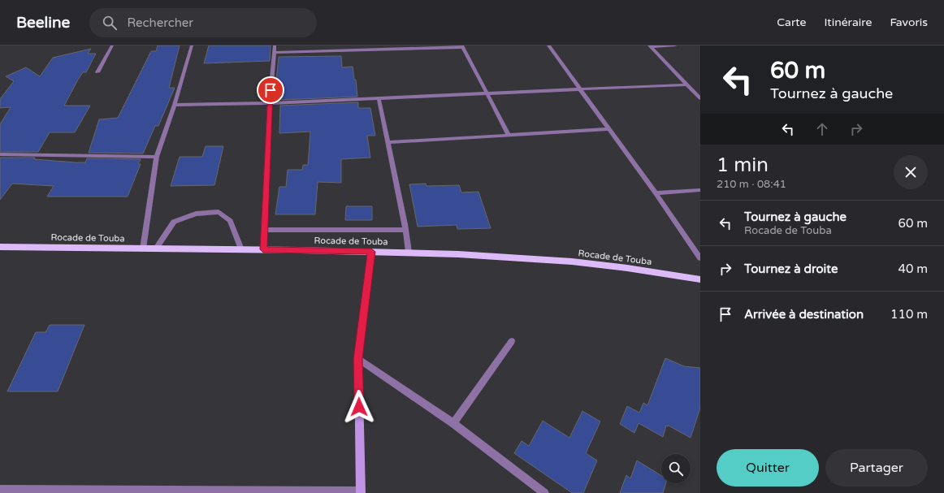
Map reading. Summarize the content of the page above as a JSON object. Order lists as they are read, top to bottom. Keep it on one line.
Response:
{"streets":{"main road":["Rocade de Touba"]},"page":{"header":"Beeline","search":"Rechercher","nav":["Carte","Itinéraire","Favoris"],"turn":["60 m","Tournez à gauche"],"heading":["1 min","210 m · 08:41"],"list":[{"name":"Tournez à gauche","note":"Rocade de Touba","value":"60 m"},{"name":"Tournez à droite","value":"40 m"},{"name":"Arrivée à destination","value":"110 m"}],"buttons":["Quitter","Partager"]}}
